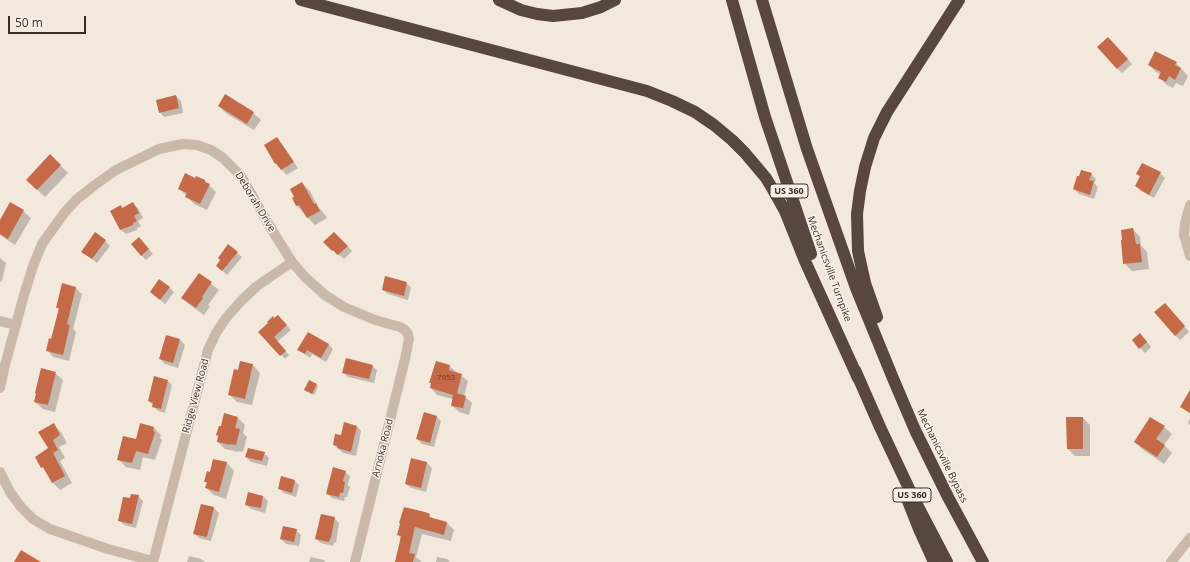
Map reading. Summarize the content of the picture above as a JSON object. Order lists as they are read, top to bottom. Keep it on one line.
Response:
{"streets":{"highway":["US 360","Mechanicsville Turnpike","Mechanicsville Bypass"],"street":["Deborah Drive","Ridge View Road","Arnoka Road"]},"crossings":[["US 360","Mechanicsville Turnpike"],["Deborah Drive","Ridge View Road"],["Deborah Drive","Arnoka Road"],["Mechanicsville Turnpike","Mechanicsville Bypass"]],"house_numbers":["7953"],"scale_bar":"50 m"}
